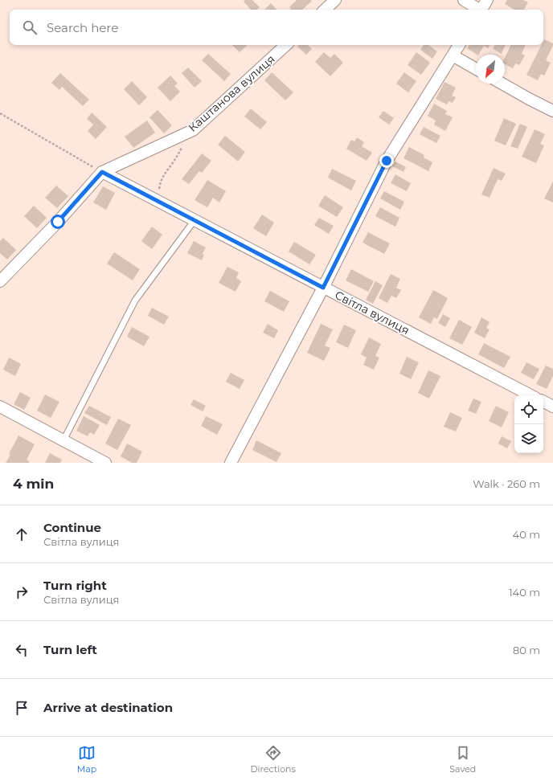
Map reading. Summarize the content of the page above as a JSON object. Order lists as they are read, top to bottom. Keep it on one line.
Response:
{"streets":{"street":["Каштанова вулиця","Світла вулиця"]},"crossings":[["Каштанова вулиця","Світла вулиця"]],"north":"bottom left","page":{"search":"Search here","heading":["4 min","Walk · 260 m"],"list":[["Continue","Світла вулиця","40 m"],["Turn right","Світла вулиця","140 m"],["Turn left","80 m"],"Arrive at destination"],"nav":["Map","Directions","Saved"]}}
